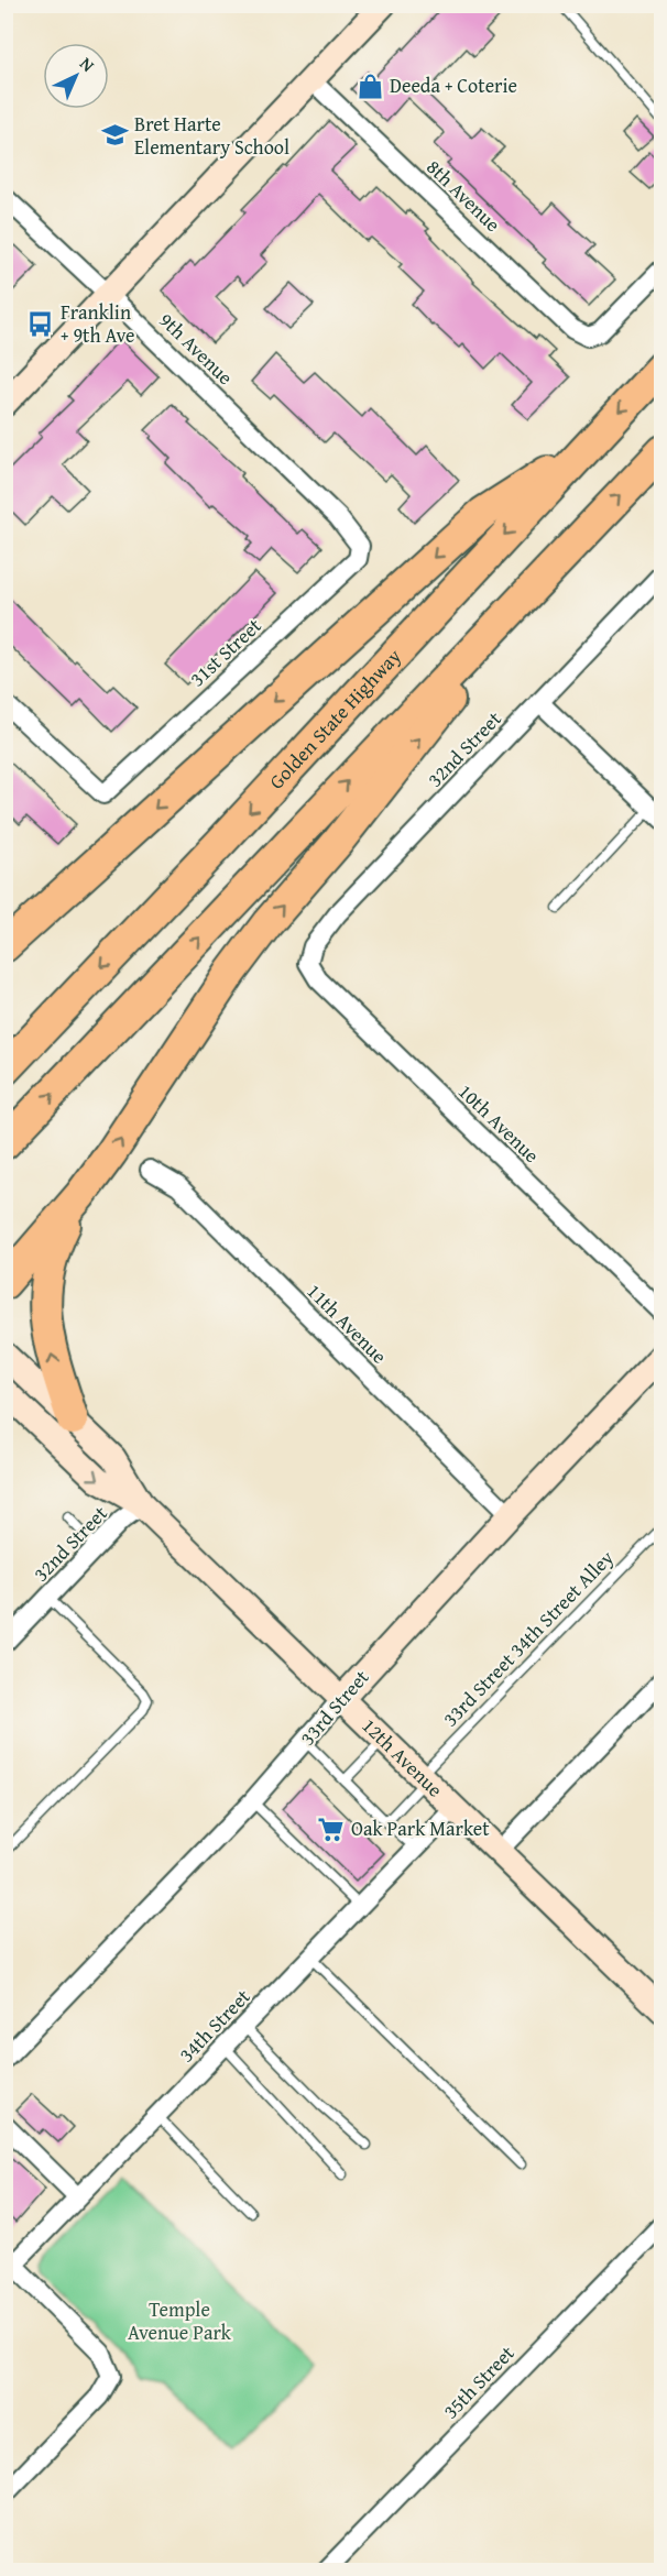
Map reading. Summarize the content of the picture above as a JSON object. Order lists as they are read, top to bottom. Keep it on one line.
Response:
{"streets":{"highway":["Golden State Highway"],"main road":["33rd Street","12th Avenue"],"street":["8th Avenue","9th Avenue","31st Street","32nd Street","10th Avenue","11th Avenue","34th Street","35th Street"],"lane":["33rd Street 34th Street Alley"]},"crossings":[["9th Avenue","31st Street"],["32nd Street","10th Avenue"],["32nd Street","12th Avenue"],["11th Avenue","33rd Street"],["33rd Street 34th Street Alley","12th Avenue"],["33rd Street","12th Avenue"],["12th Avenue","34th Street"]],"parks":["Temple Avenue Park"],"places":{"shop":["Deeda + Coterie"],"school or university":["Bret Harte Elementary School"],"bus stop":["Franklin + 9th Ave"],"supermarket":["Oak Park Market"]},"north":"top right"}
